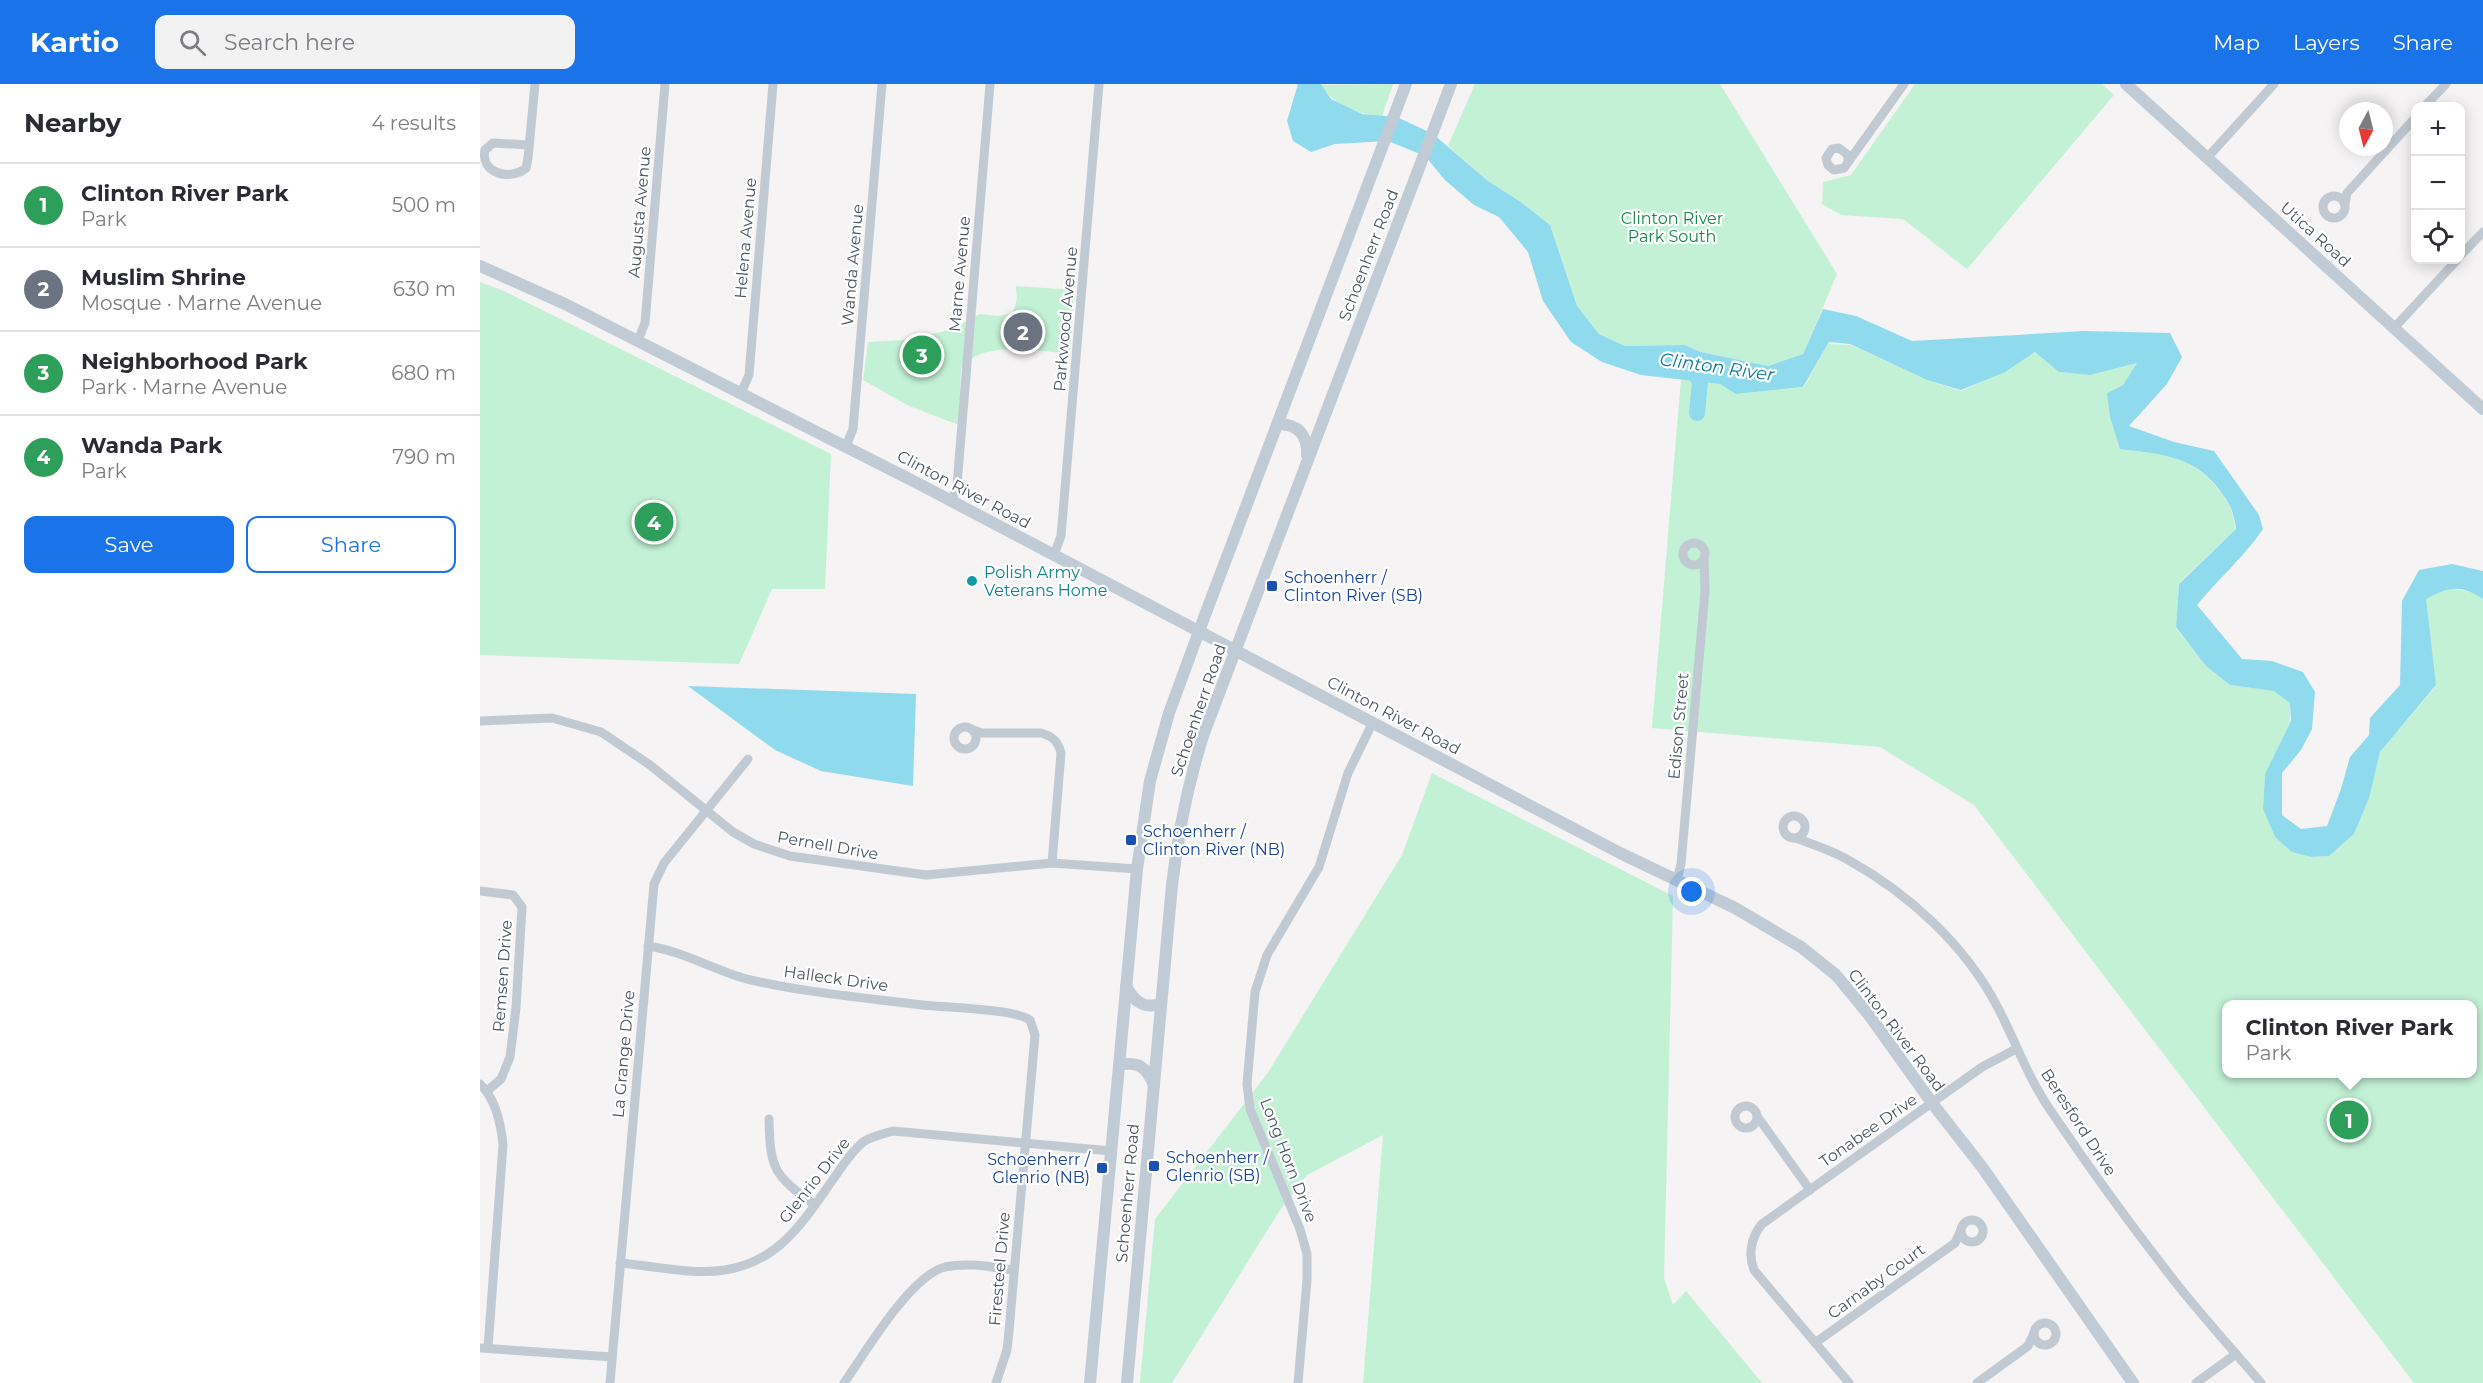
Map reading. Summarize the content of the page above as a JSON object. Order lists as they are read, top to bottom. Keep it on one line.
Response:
{"streets":{"main road":["Utica Road","Schoenherr Road","Clinton River Road"],"street":["Augusta Avenue","Helena Avenue","Wanda Avenue","Marne Avenue","Parkwood Avenue","Edison Street","Pernell Drive","Remsen Drive","Halleck Drive","La Grange Drive","Beresford Drive","Tonabee Drive","Long Horn Drive","Glenrio Drive","Firesteel Drive","Carnaby Court"]},"crossings":[["Augusta Avenue","Clinton River Road"],["Helena Avenue","Clinton River Road"],["Schoenherr Road","Clinton River Road"],["Schoenherr Road","Pernell Drive"],["Schoenherr Road","Glenrio Drive"],["Wanda Avenue","Clinton River Road"],["Marne Avenue","Clinton River Road"],["Parkwood Avenue","Clinton River Road"],["Clinton River Road","Edison Street"],["Clinton River Road","Tonabee Drive"],["Clinton River Road","Long Horn Drive"],["Pernell Drive","La Grange Drive"],["Halleck Drive","La Grange Drive"],["Halleck Drive","Firesteel Drive"],["La Grange Drive","Glenrio Drive"],["Beresford Drive","Tonabee Drive"],["Tonabee Drive","Carnaby Court"],["Glenrio Drive","Firesteel Drive"]],"water":["Clinton River"],"parks":["Clinton River Park South"],"places":{"other":["Polish Army Veterans Home"],"transit":["Schoenherr / Clinton River (SB)","Schoenherr / Clinton River (NB)","Schoenherr / Glenrio (SB)","Schoenherr / Glenrio (NB)"]},"north":"bottom","page":{"header":"Kartio","search":"Search here","nav":["Map","Layers","Share"],"heading":["Nearby","4 results"],"map_buttons":["+","−"],"list":[{"mark":"1","name":"Clinton River Park","note":"Park","value":"500 m"},{"mark":"2","name":"Muslim Shrine","note":"Mosque · Marne Avenue","value":"630 m"},{"mark":"3","name":"Neighborhood Park","note":"Park · Marne Avenue","value":"680 m"},{"mark":"4","name":"Wanda Park","note":"Park","value":"790 m"}],"pins":["2","3","4","1"],"buttons":["Save","Share"],"popup":["Clinton River Park","Park"]}}
